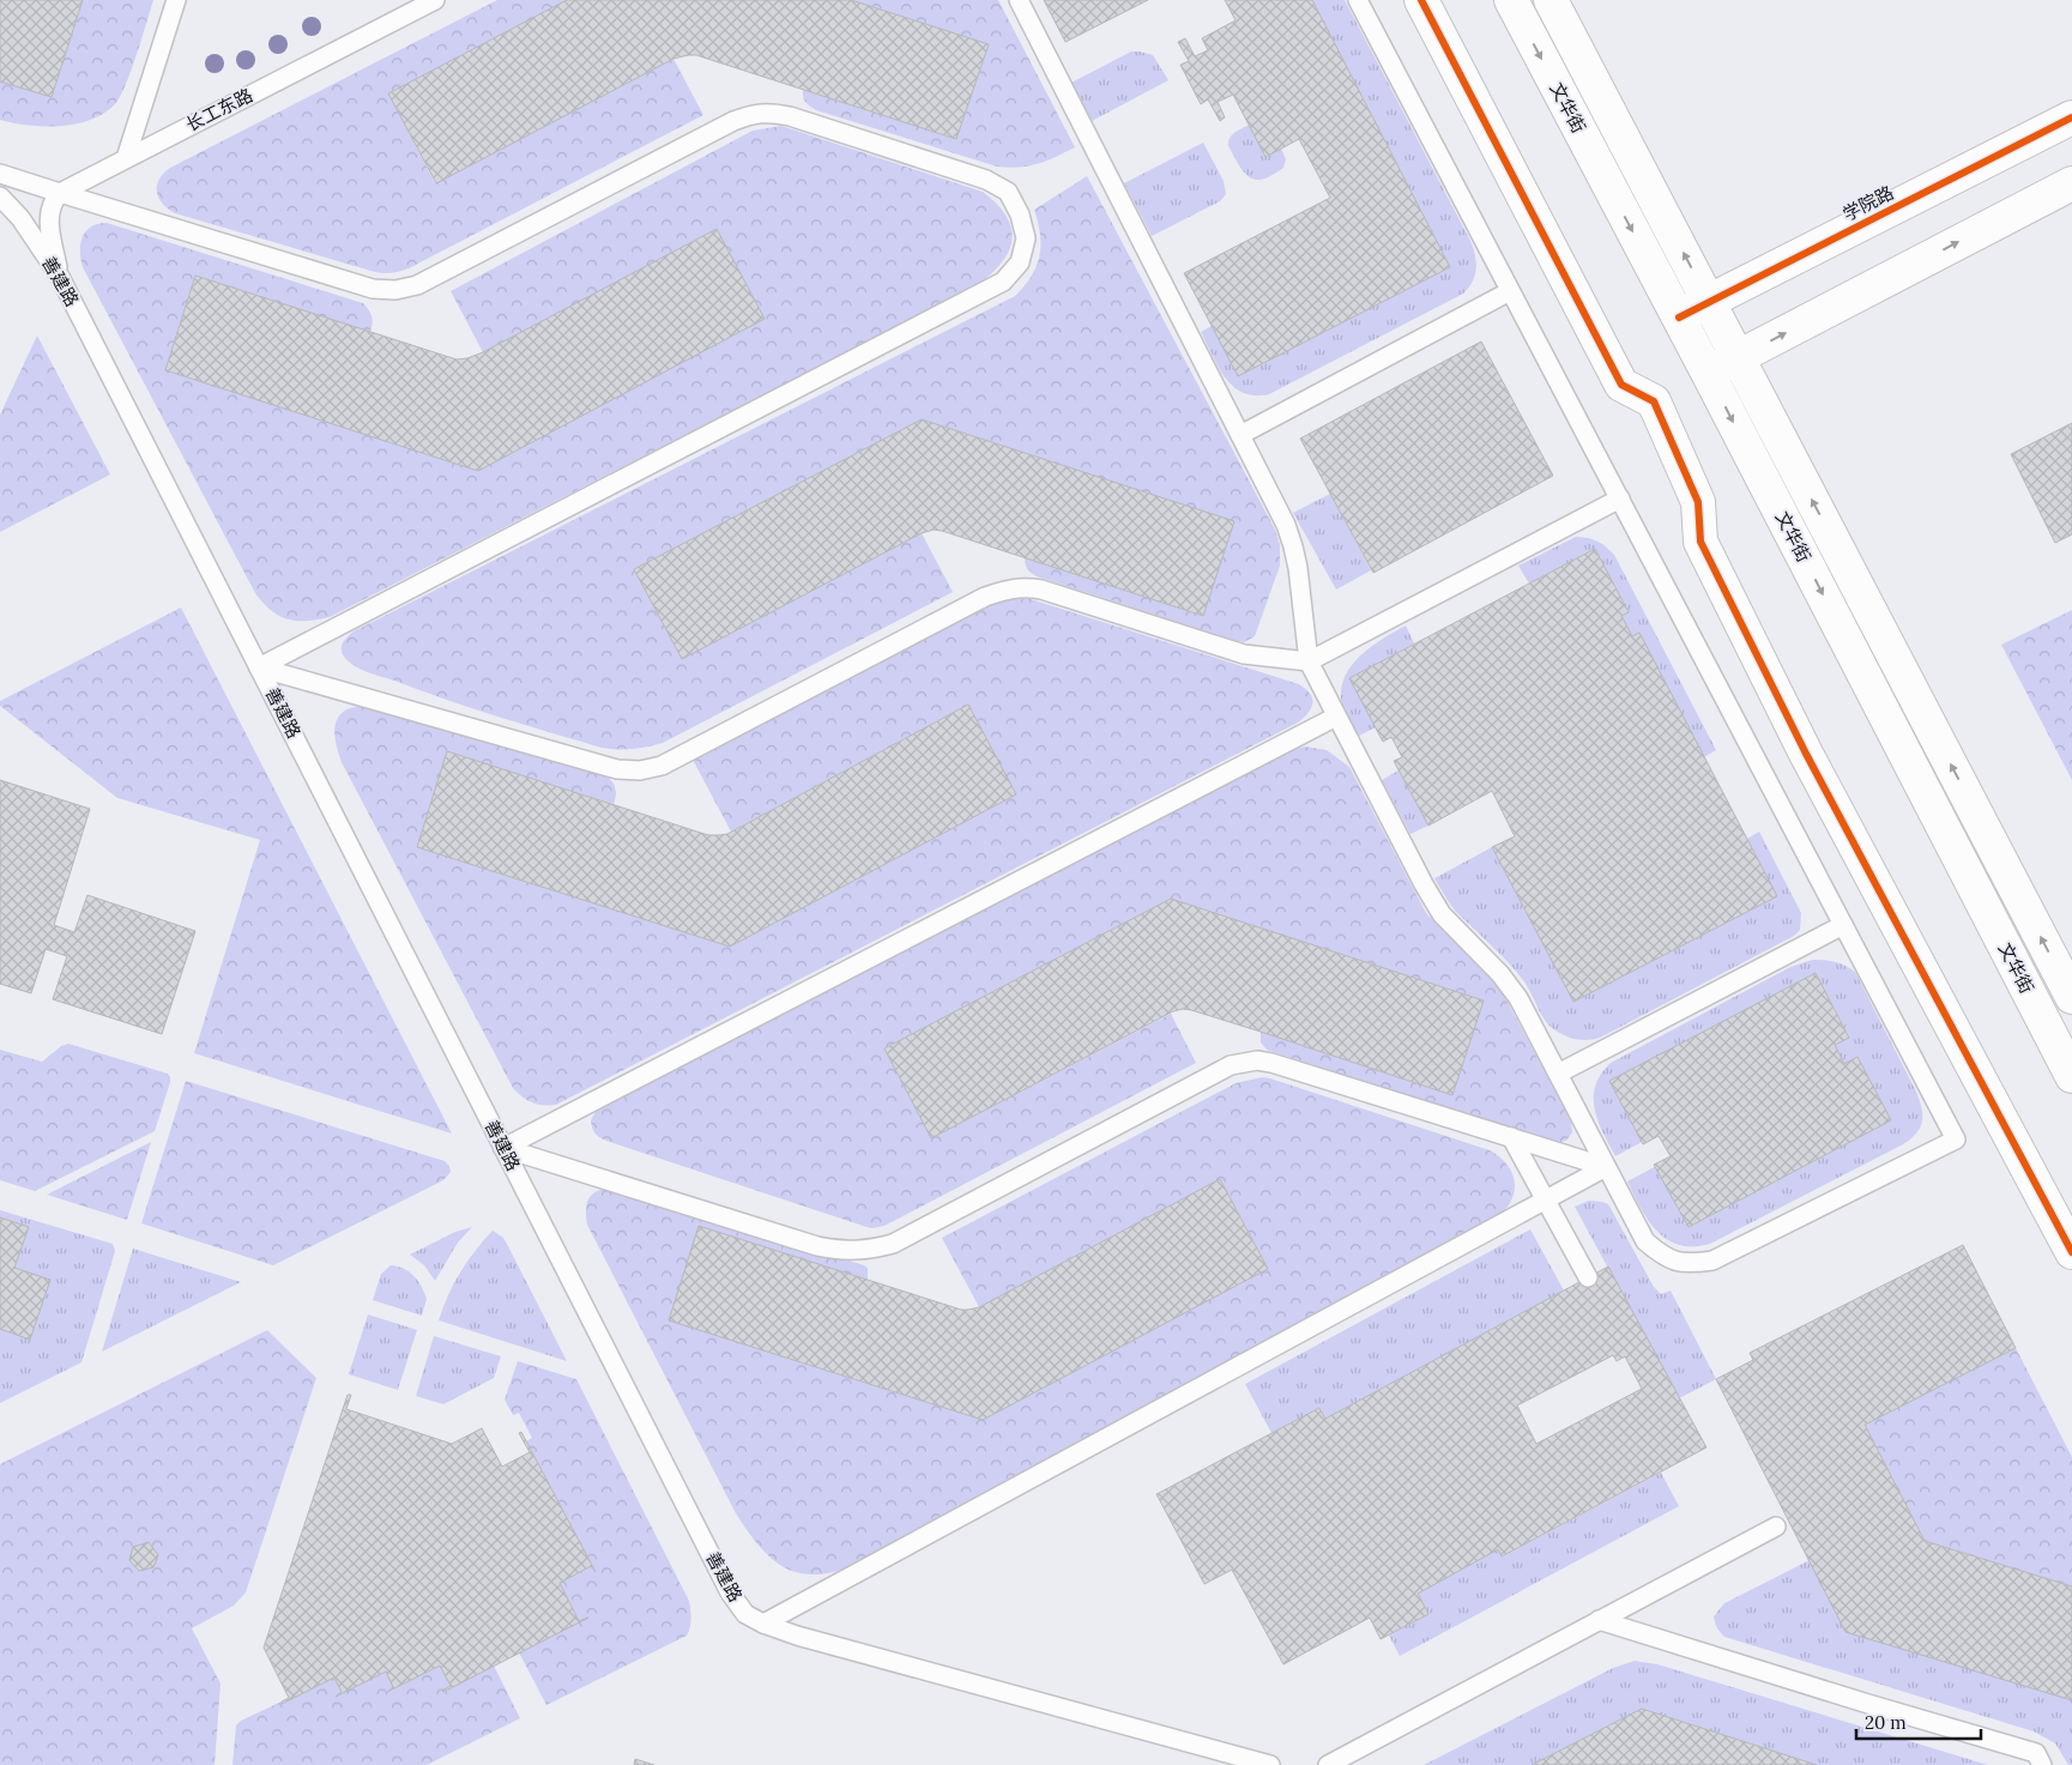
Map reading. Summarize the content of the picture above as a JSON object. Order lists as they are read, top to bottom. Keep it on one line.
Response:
{"streets":{"street":["文华街","学院路"],"lane":["长工东路","善建路"]},"crossings":[["文华街","学院路"]],"scale_bar":"20 m"}
